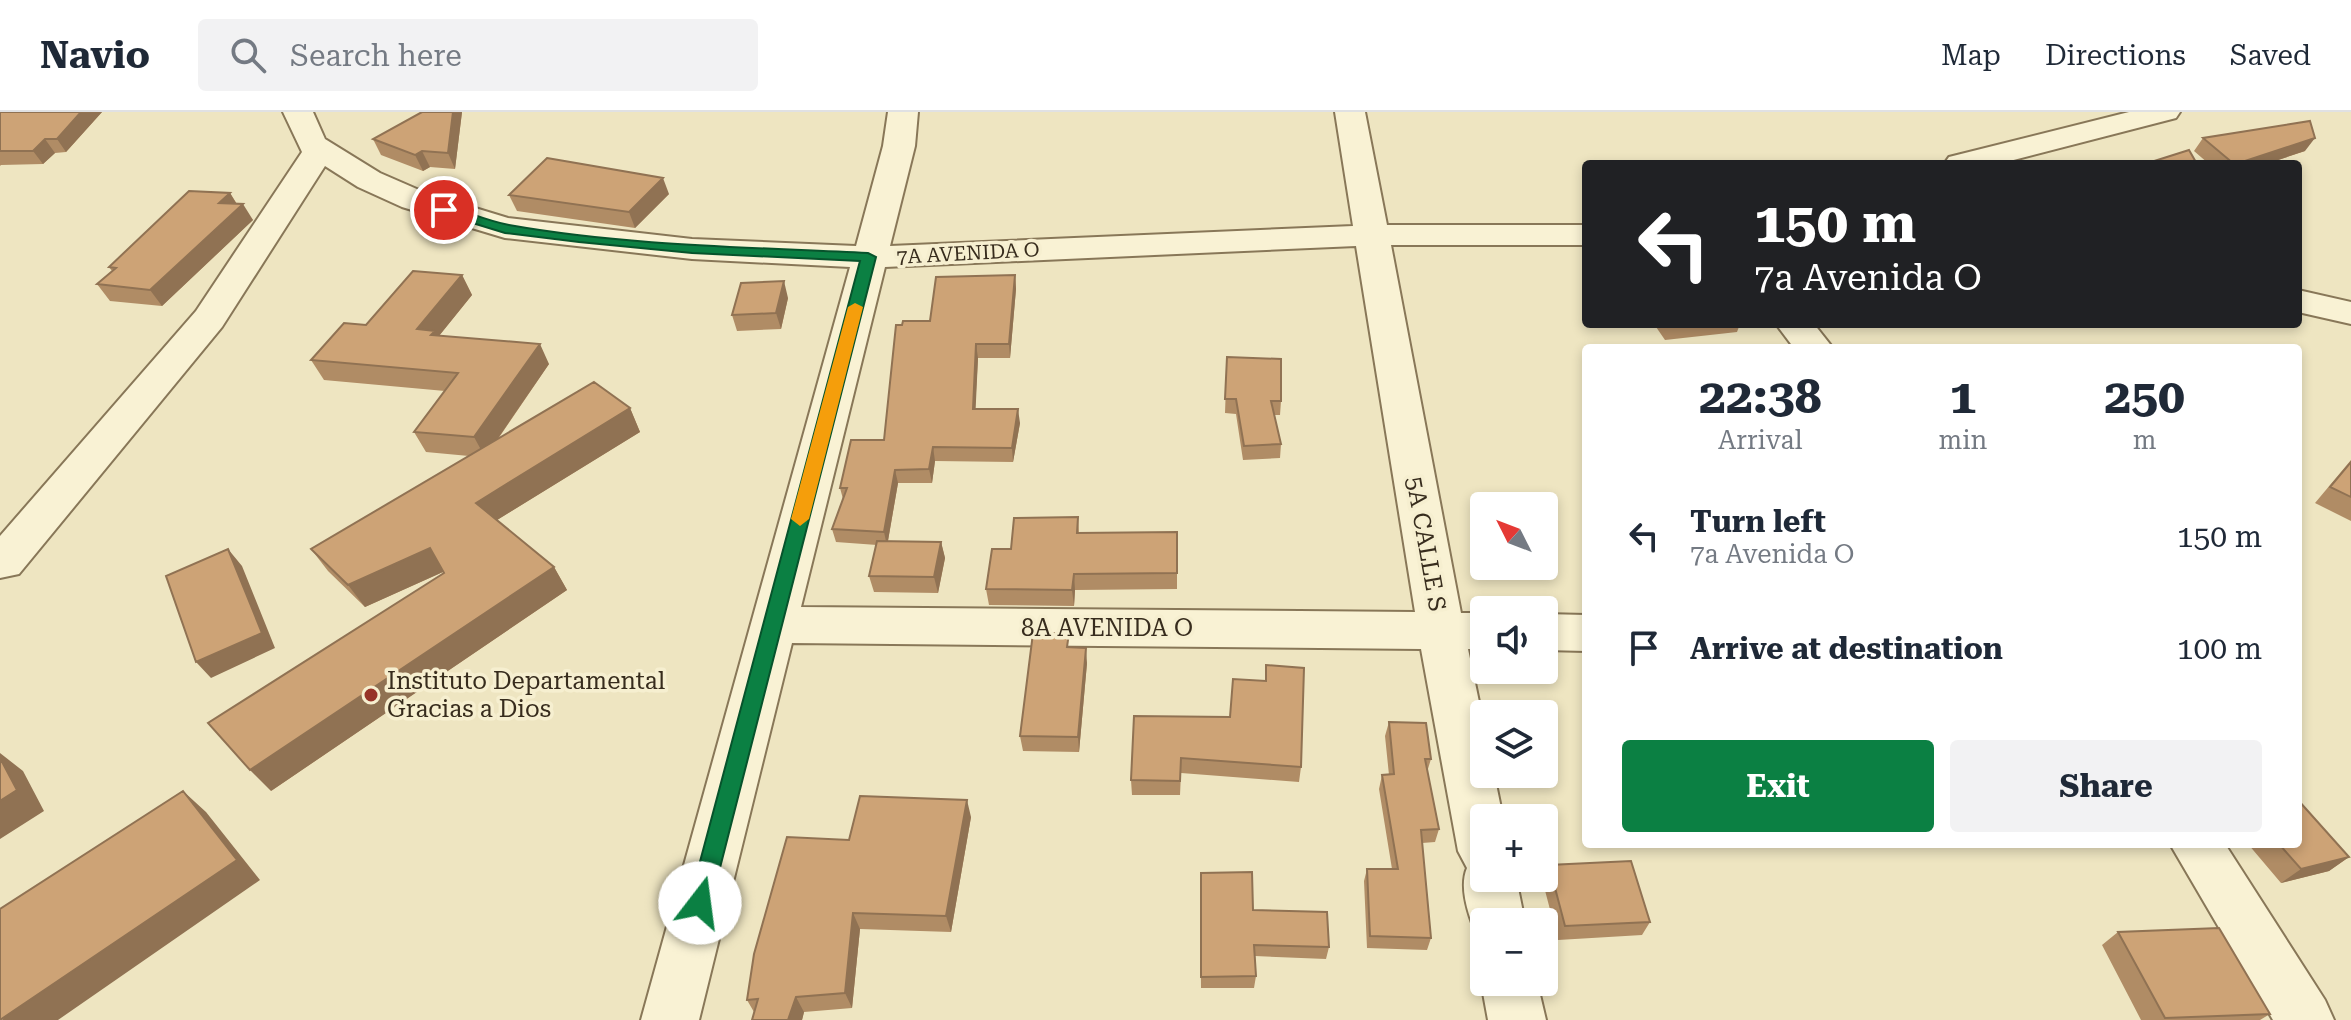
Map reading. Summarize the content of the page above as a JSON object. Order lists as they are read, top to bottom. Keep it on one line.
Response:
{"streets":{"street":["7A AVENIDA O","5A CALLE S","8A AVENIDA O"]},"crossings":[["7A AVENIDA O","5A CALLE S"],["5A CALLE S","8A AVENIDA O"]],"places":["Instituto Departamental Gracias a Dios"],"north":"top left","page":{"header":"Navio","search":"Search here","nav":["Map","Directions","Saved"],"turn":["150 m","7a Avenida O"],"eta":["22:38","Arrival","1","min","250","m"],"list":[{"name":"Turn left","note":"7a Avenida O","value":"150 m"},{"name":"Arrive at destination","value":"100 m"}],"map_buttons":["+","−"],"buttons":["Exit","Share"]}}
